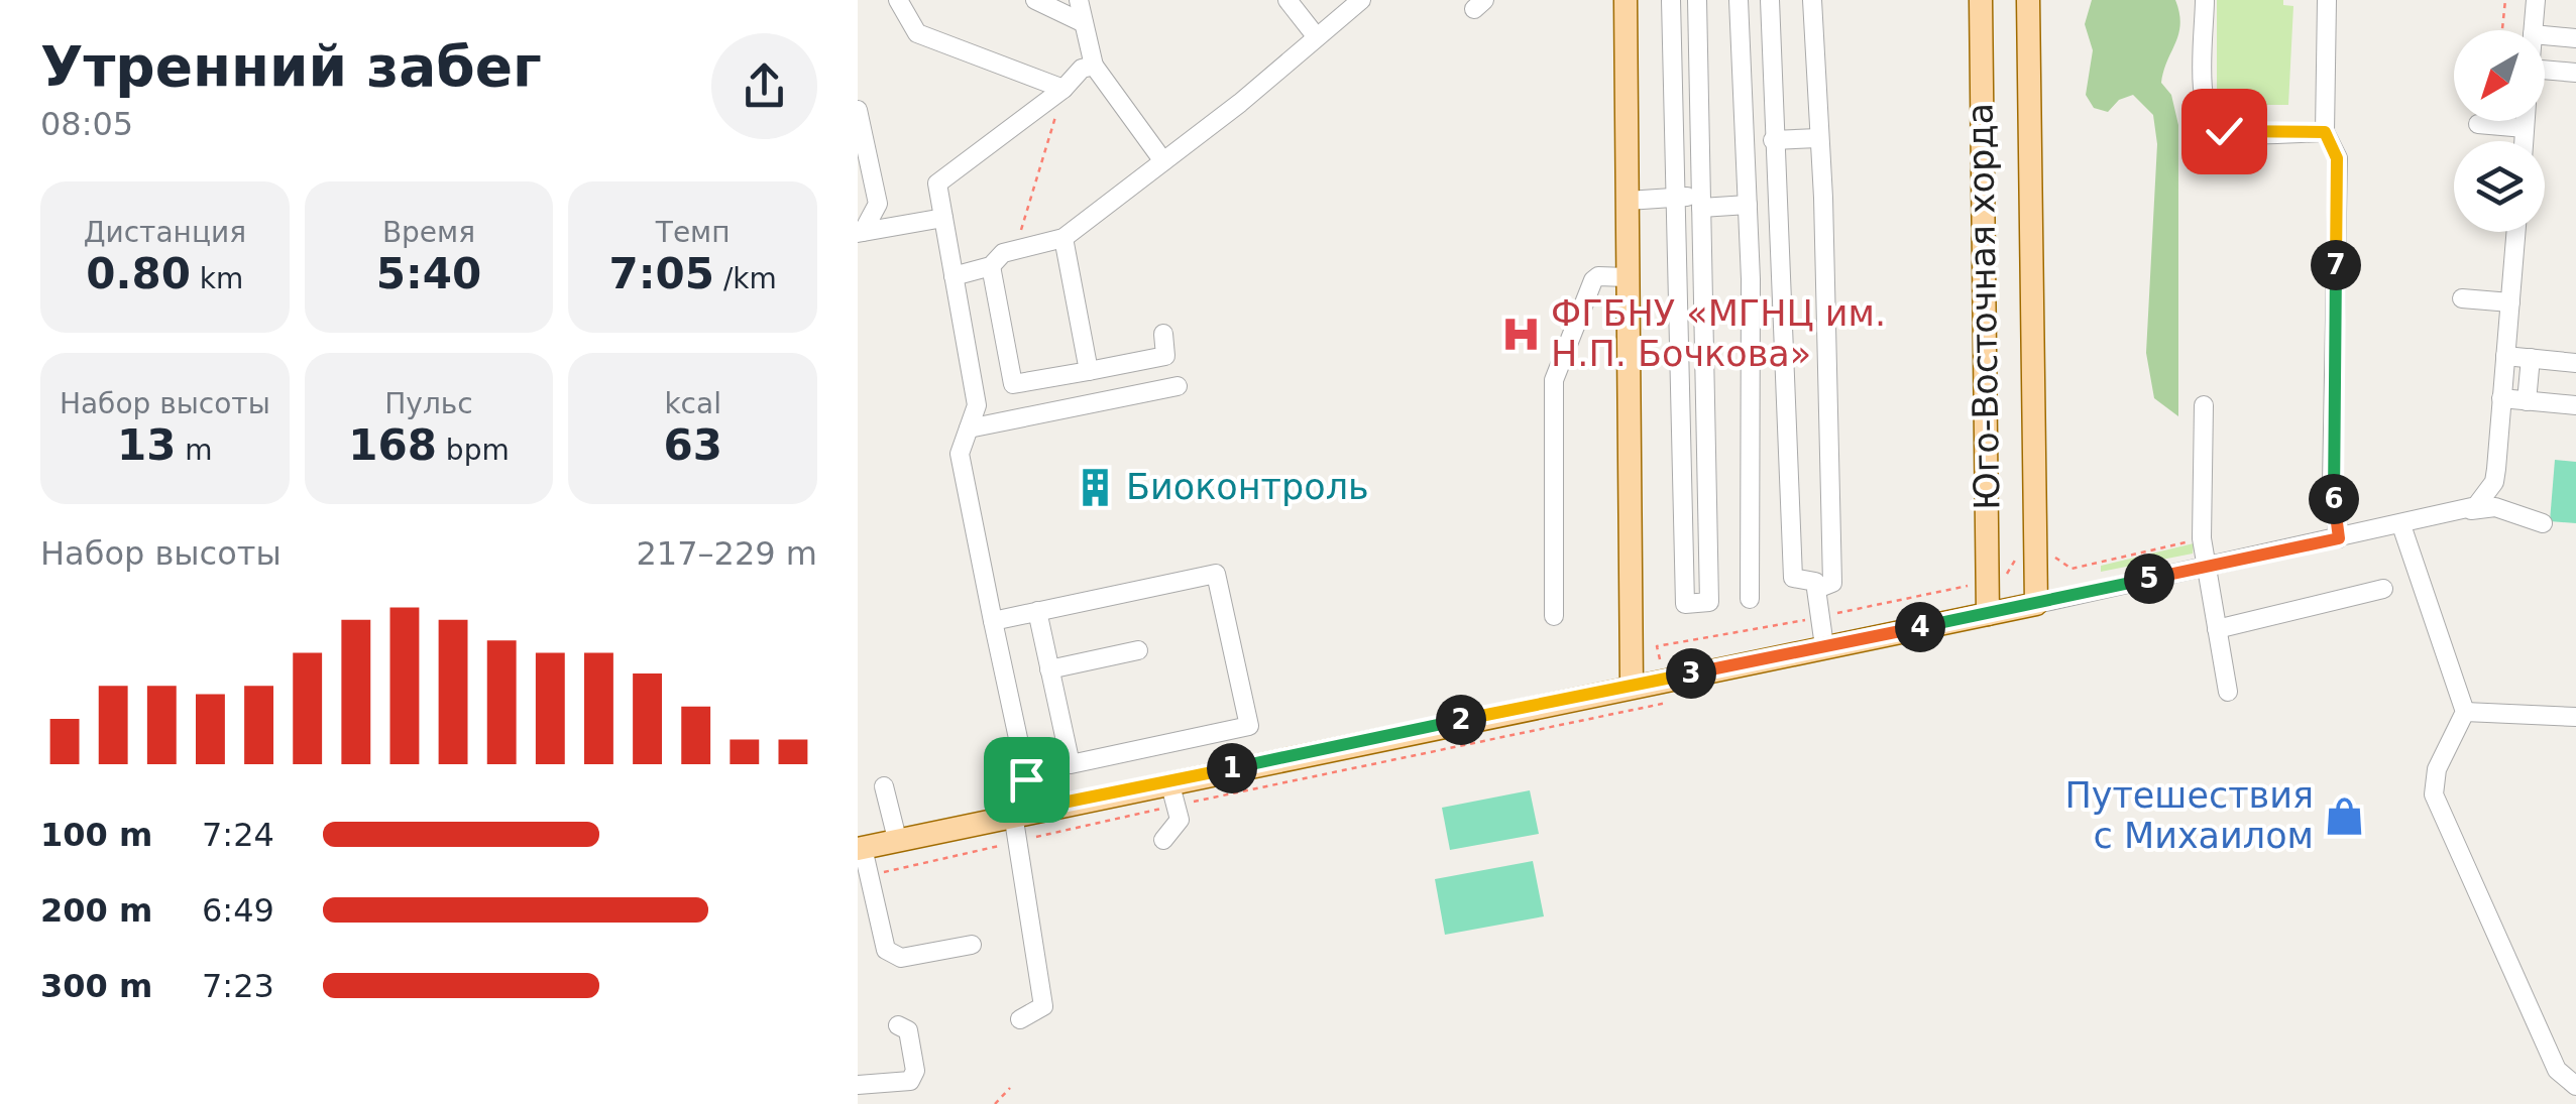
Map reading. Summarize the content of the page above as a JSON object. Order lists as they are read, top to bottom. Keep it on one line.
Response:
{"streets":{"main road":["Юго-Восточная хорда"]},"places":{"hospital":["ФГБНУ «МГНЦ им. Н.П. Бочкова»"],"building":["Биоконтроль"],"shop":["Путешествия с Михаилом"]},"north":"bottom left","page":{"heading":["Утренний забег","08:05"],"stats":[["Дистанция","0.80 km"],["Время","5:40"],["Темп","7:05 /km"],["Набор высоты","13 m"],["Пульс","168 bpm"],["kcal","63"]],"pins":["7","6","5","4","3","2","1"],"chart":["Набор высоты","217–229 m"],"list":[{"name":"100 m","note":"7:24"},{"name":"200 m","note":"6:49"},{"name":"300 m","note":"7:23"}]}}
